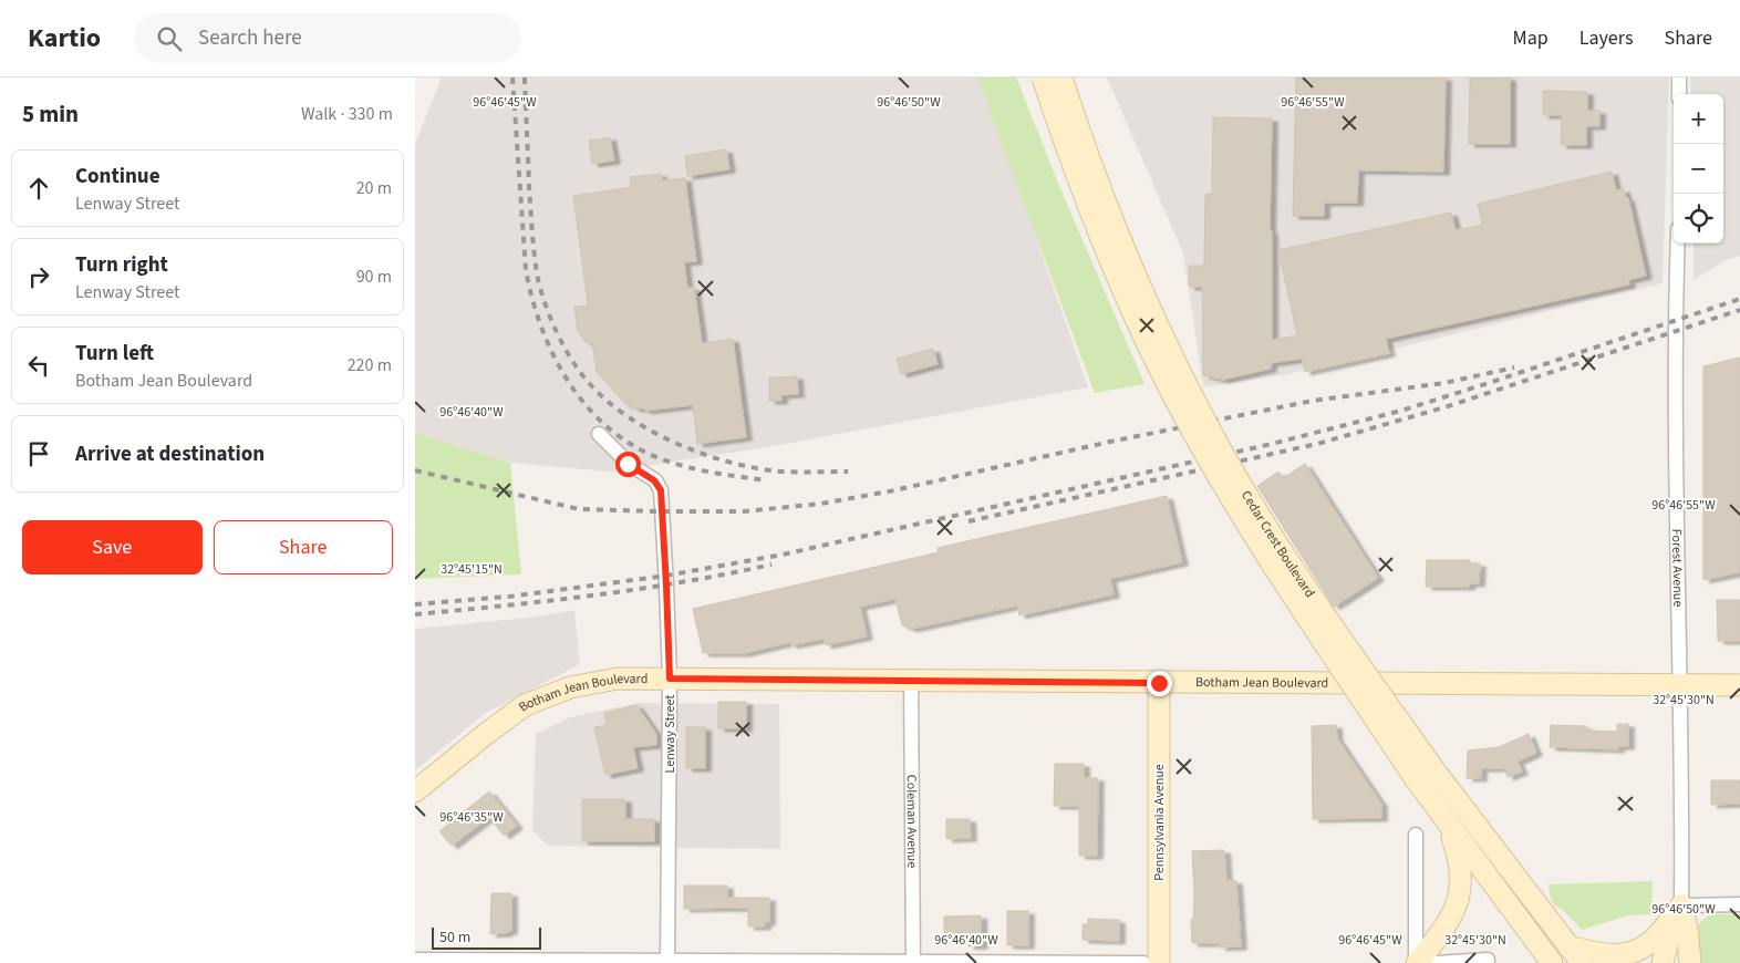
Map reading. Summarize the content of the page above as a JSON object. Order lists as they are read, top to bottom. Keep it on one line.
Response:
{"streets":{"main road":["Cedar Crest Boulevard","Botham Jean Boulevard","Pennsylvania Avenue"],"street":["Forest Avenue","Lenway Street","Coleman Avenue"]},"crossings":[["Forest Avenue","Botham Jean Boulevard"],["Botham Jean Boulevard","Lenway Street"],["Botham Jean Boulevard","Coleman Avenue"],["Botham Jean Boulevard","Pennsylvania Avenue"]],"scale_bar":"50 m","page":{"header":"Kartio","search":"Search here","nav":["Map","Layers","Share"],"heading":["5 min","Walk · 330 m"],"map_buttons":["+","−"],"list":[["Continue","Lenway Street","20 m"],["Turn right","Lenway Street","90 m"],["Turn left","Botham Jean Boulevard","220 m"],"Arrive at destination"],"buttons":["Save","Share"],"scale":"50 m"},"coordinates":["96°46'45\"W","96°46'50\"W","96°46'55\"W","96°46'40\"W","32°45'15\"N","32°45'30\"N","96°46'35\"W"]}
